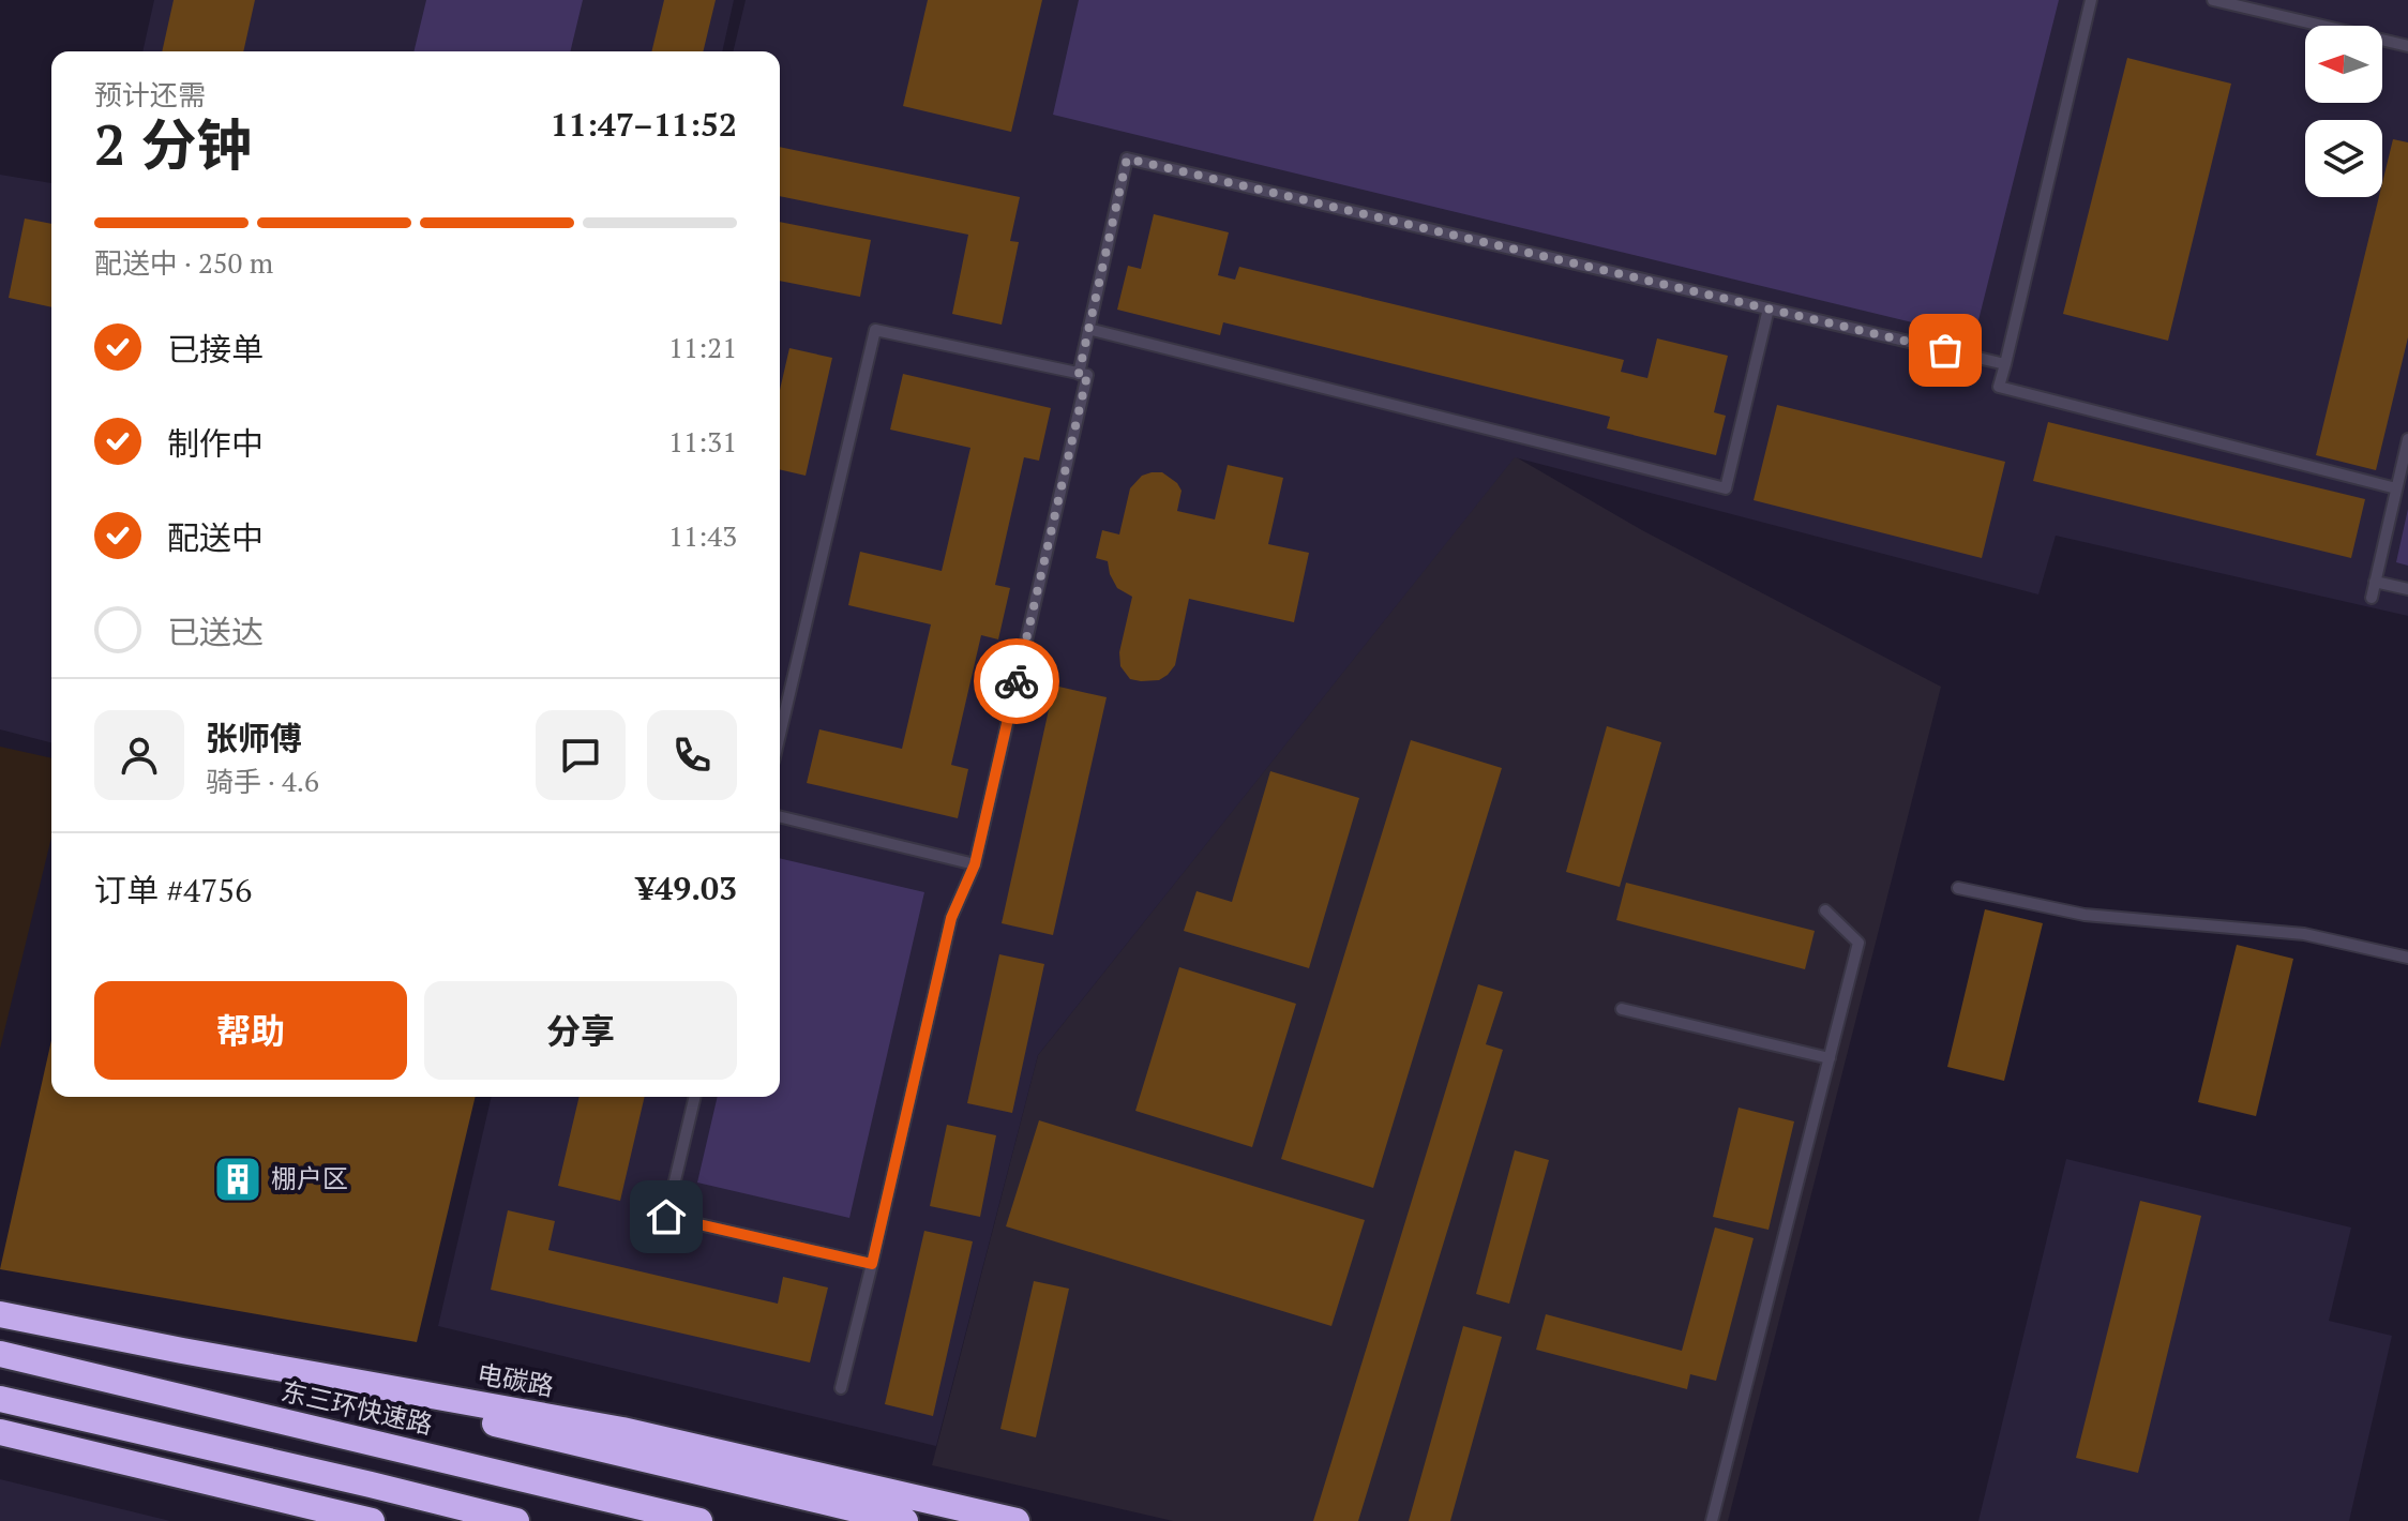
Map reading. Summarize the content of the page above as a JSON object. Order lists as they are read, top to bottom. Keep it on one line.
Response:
{"streets":{"highway":["电碳路","东三环快速路"]},"places":{"building":["棚户区"]},"north":"left","page":{"heading":["2 分钟","预计还需","11:47–11:52"],"panel":["张师傅","骑手 · 4.6","订单 #4756","¥49.03"],"bar":"配送中 · 250 m","list":[["已接单","11:21"],["制作中","11:31"],["配送中","11:43"],"已送达"],"buttons":["帮助","分享"]}}
